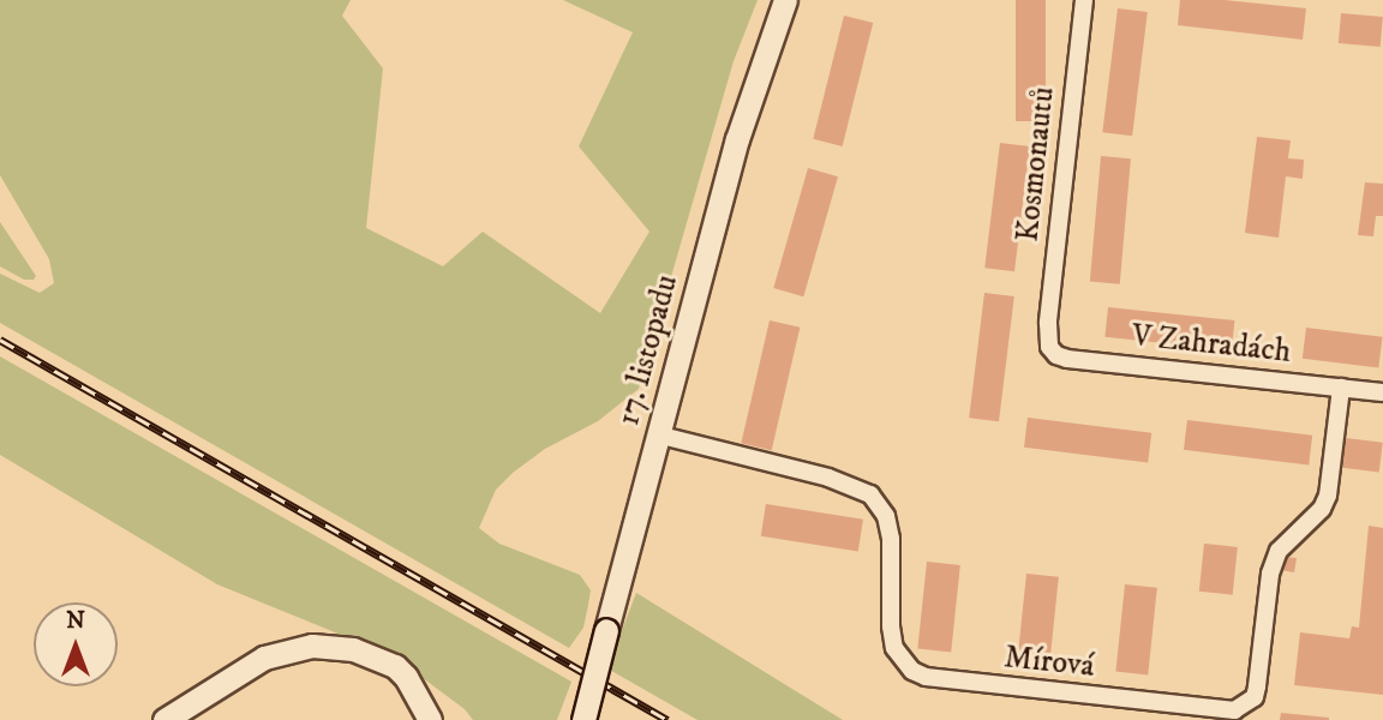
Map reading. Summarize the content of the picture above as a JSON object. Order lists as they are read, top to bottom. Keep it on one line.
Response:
{"streets":{"street":["Kosmonautů","V Zahradách","17. listopadu","Mírová"]},"crossings":[["Kosmonautů","V Zahradách"],["V Zahradách","Mírová"],["17. listopadu","Mírová"]],"north":"top"}
